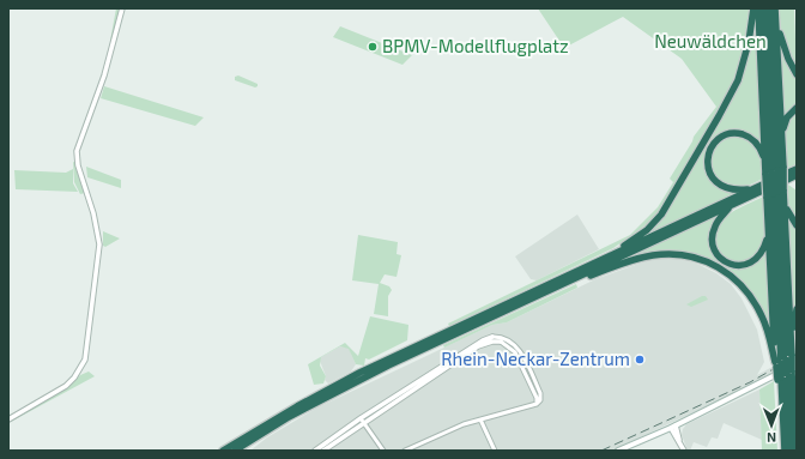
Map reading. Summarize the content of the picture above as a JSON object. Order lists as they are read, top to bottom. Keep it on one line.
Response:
{"parks":["Neuwäldchen"],"places":["BPMV-Modellflugplatz","Rhein-Neckar-Zentrum"],"north":"bottom"}
